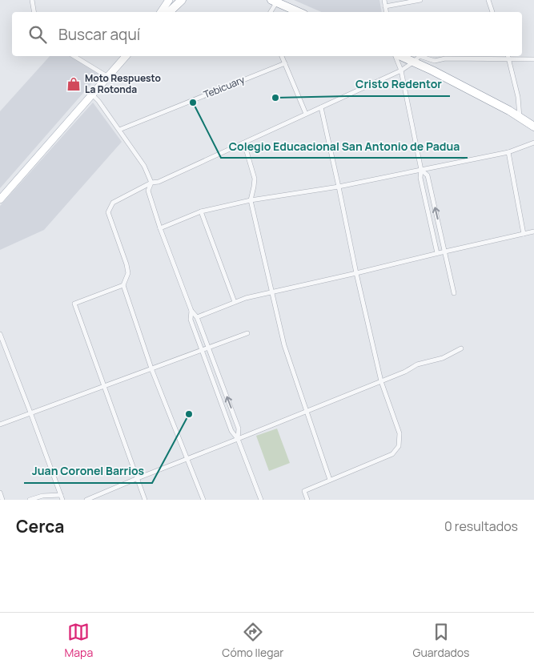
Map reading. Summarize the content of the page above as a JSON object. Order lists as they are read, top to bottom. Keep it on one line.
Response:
{"streets":{"street":["Tebicuary"]},"places":{"shop":["Moto Respuesto La Rotonda"],"other":["Cristo Redentor","Colegio Educacional San Antonio de Padua","Juan Coronel Barrios"]},"page":{"search":"Buscar aquí","heading":["Cerca","0 resultados"],"nav":["Mapa","Cómo llegar","Guardados"]}}
